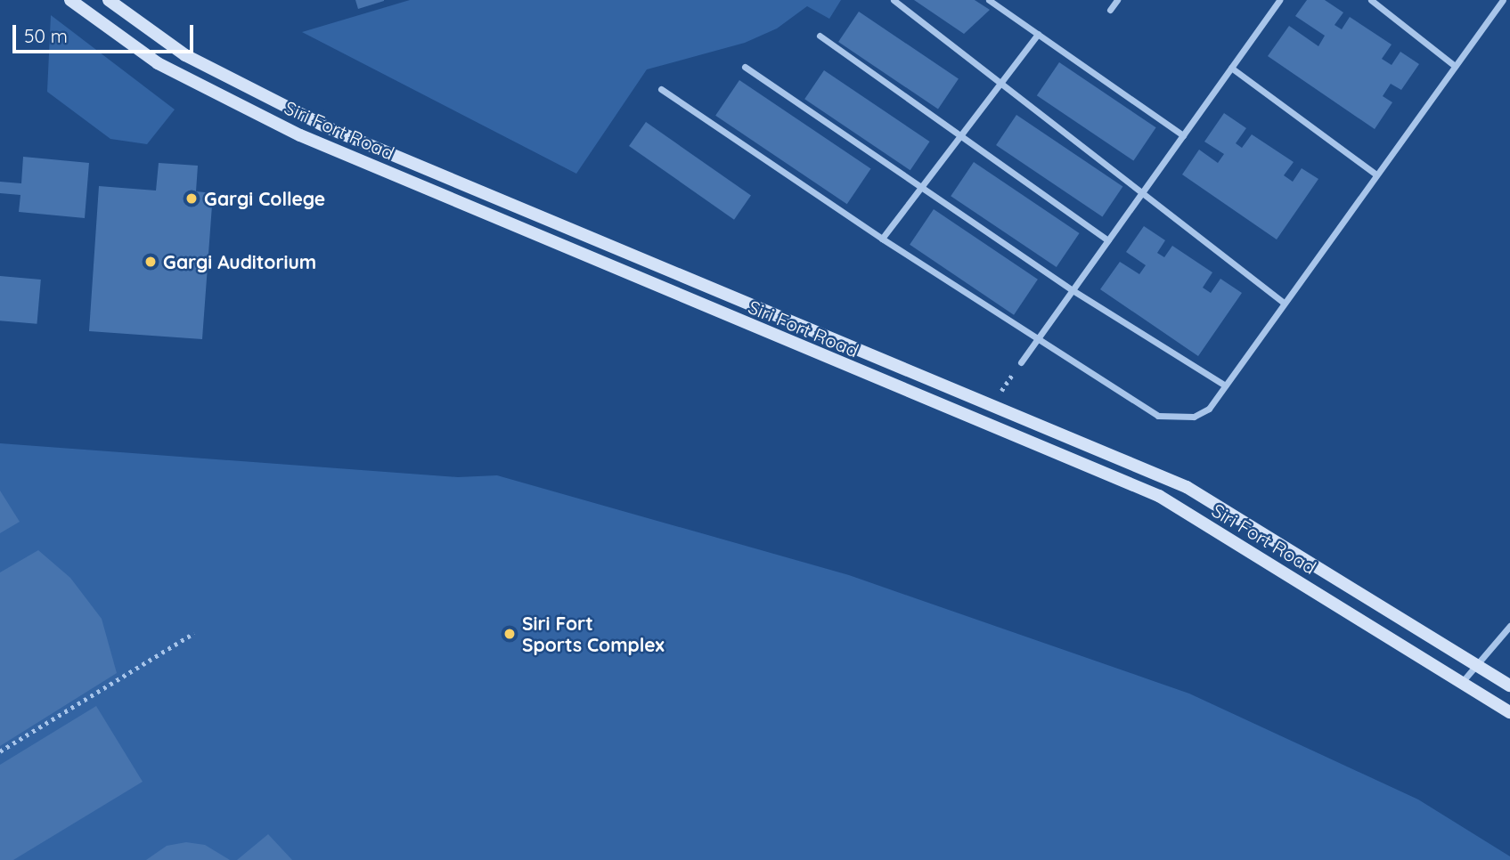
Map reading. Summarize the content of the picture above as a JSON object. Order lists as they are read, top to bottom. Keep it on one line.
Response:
{"streets":{"street":["Siri Fort Road"]},"places":["Gargi College","Gargi Auditorium","Siri Fort Sports Complex"],"scale_bar":"50 m"}
